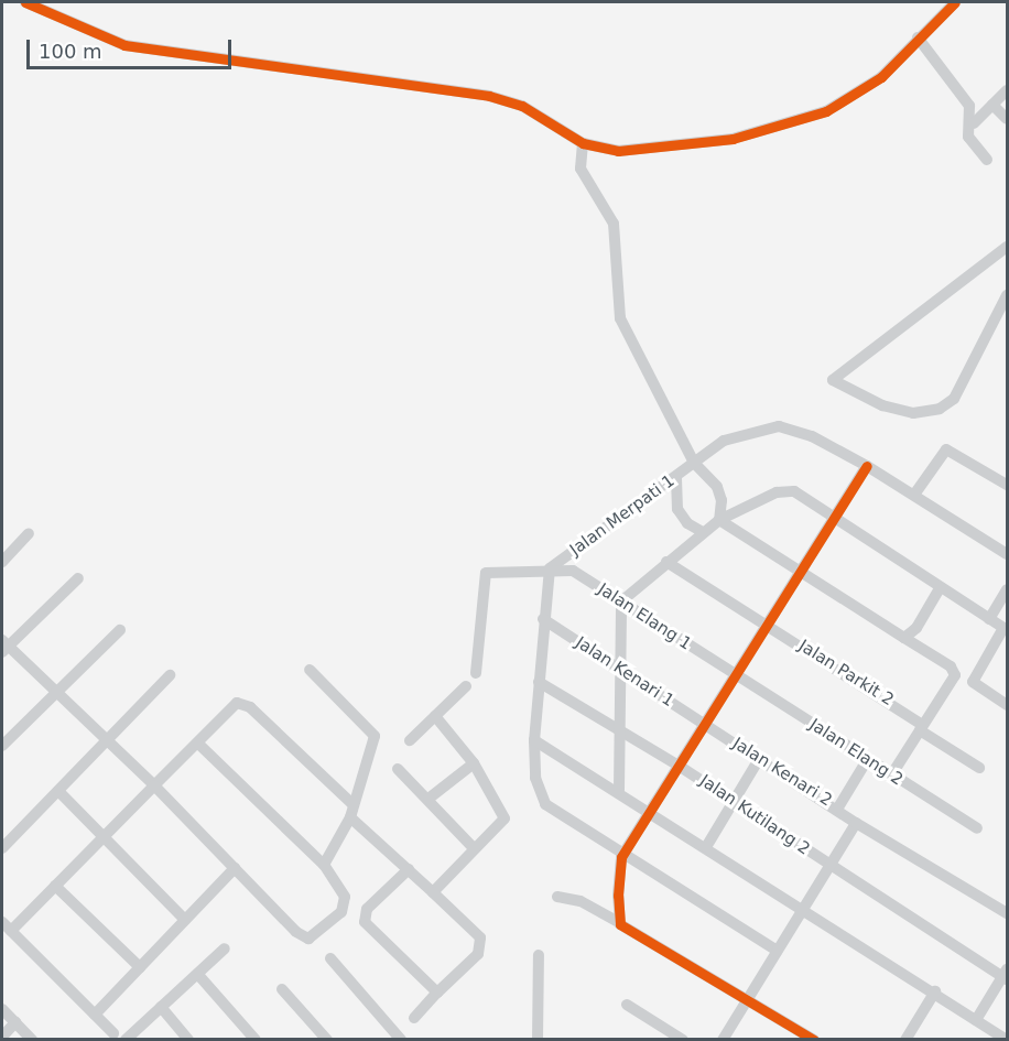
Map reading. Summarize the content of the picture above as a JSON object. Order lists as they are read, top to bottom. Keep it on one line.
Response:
{"streets":{"street":["Jalan Merpati 1","Jalan Elang 1","Jalan Kenari 1","Jalan Parkit 2","Jalan Elang 2","Jalan Kenari 2","Jalan Kutilang 2"]},"crossings":[["Jalan Merpati 1","Jalan Elang 1"],["Jalan Elang 1","Jalan Elang 2"],["Jalan Kenari 1","Jalan Kenari 2"]],"scale_bar":"100 m"}
